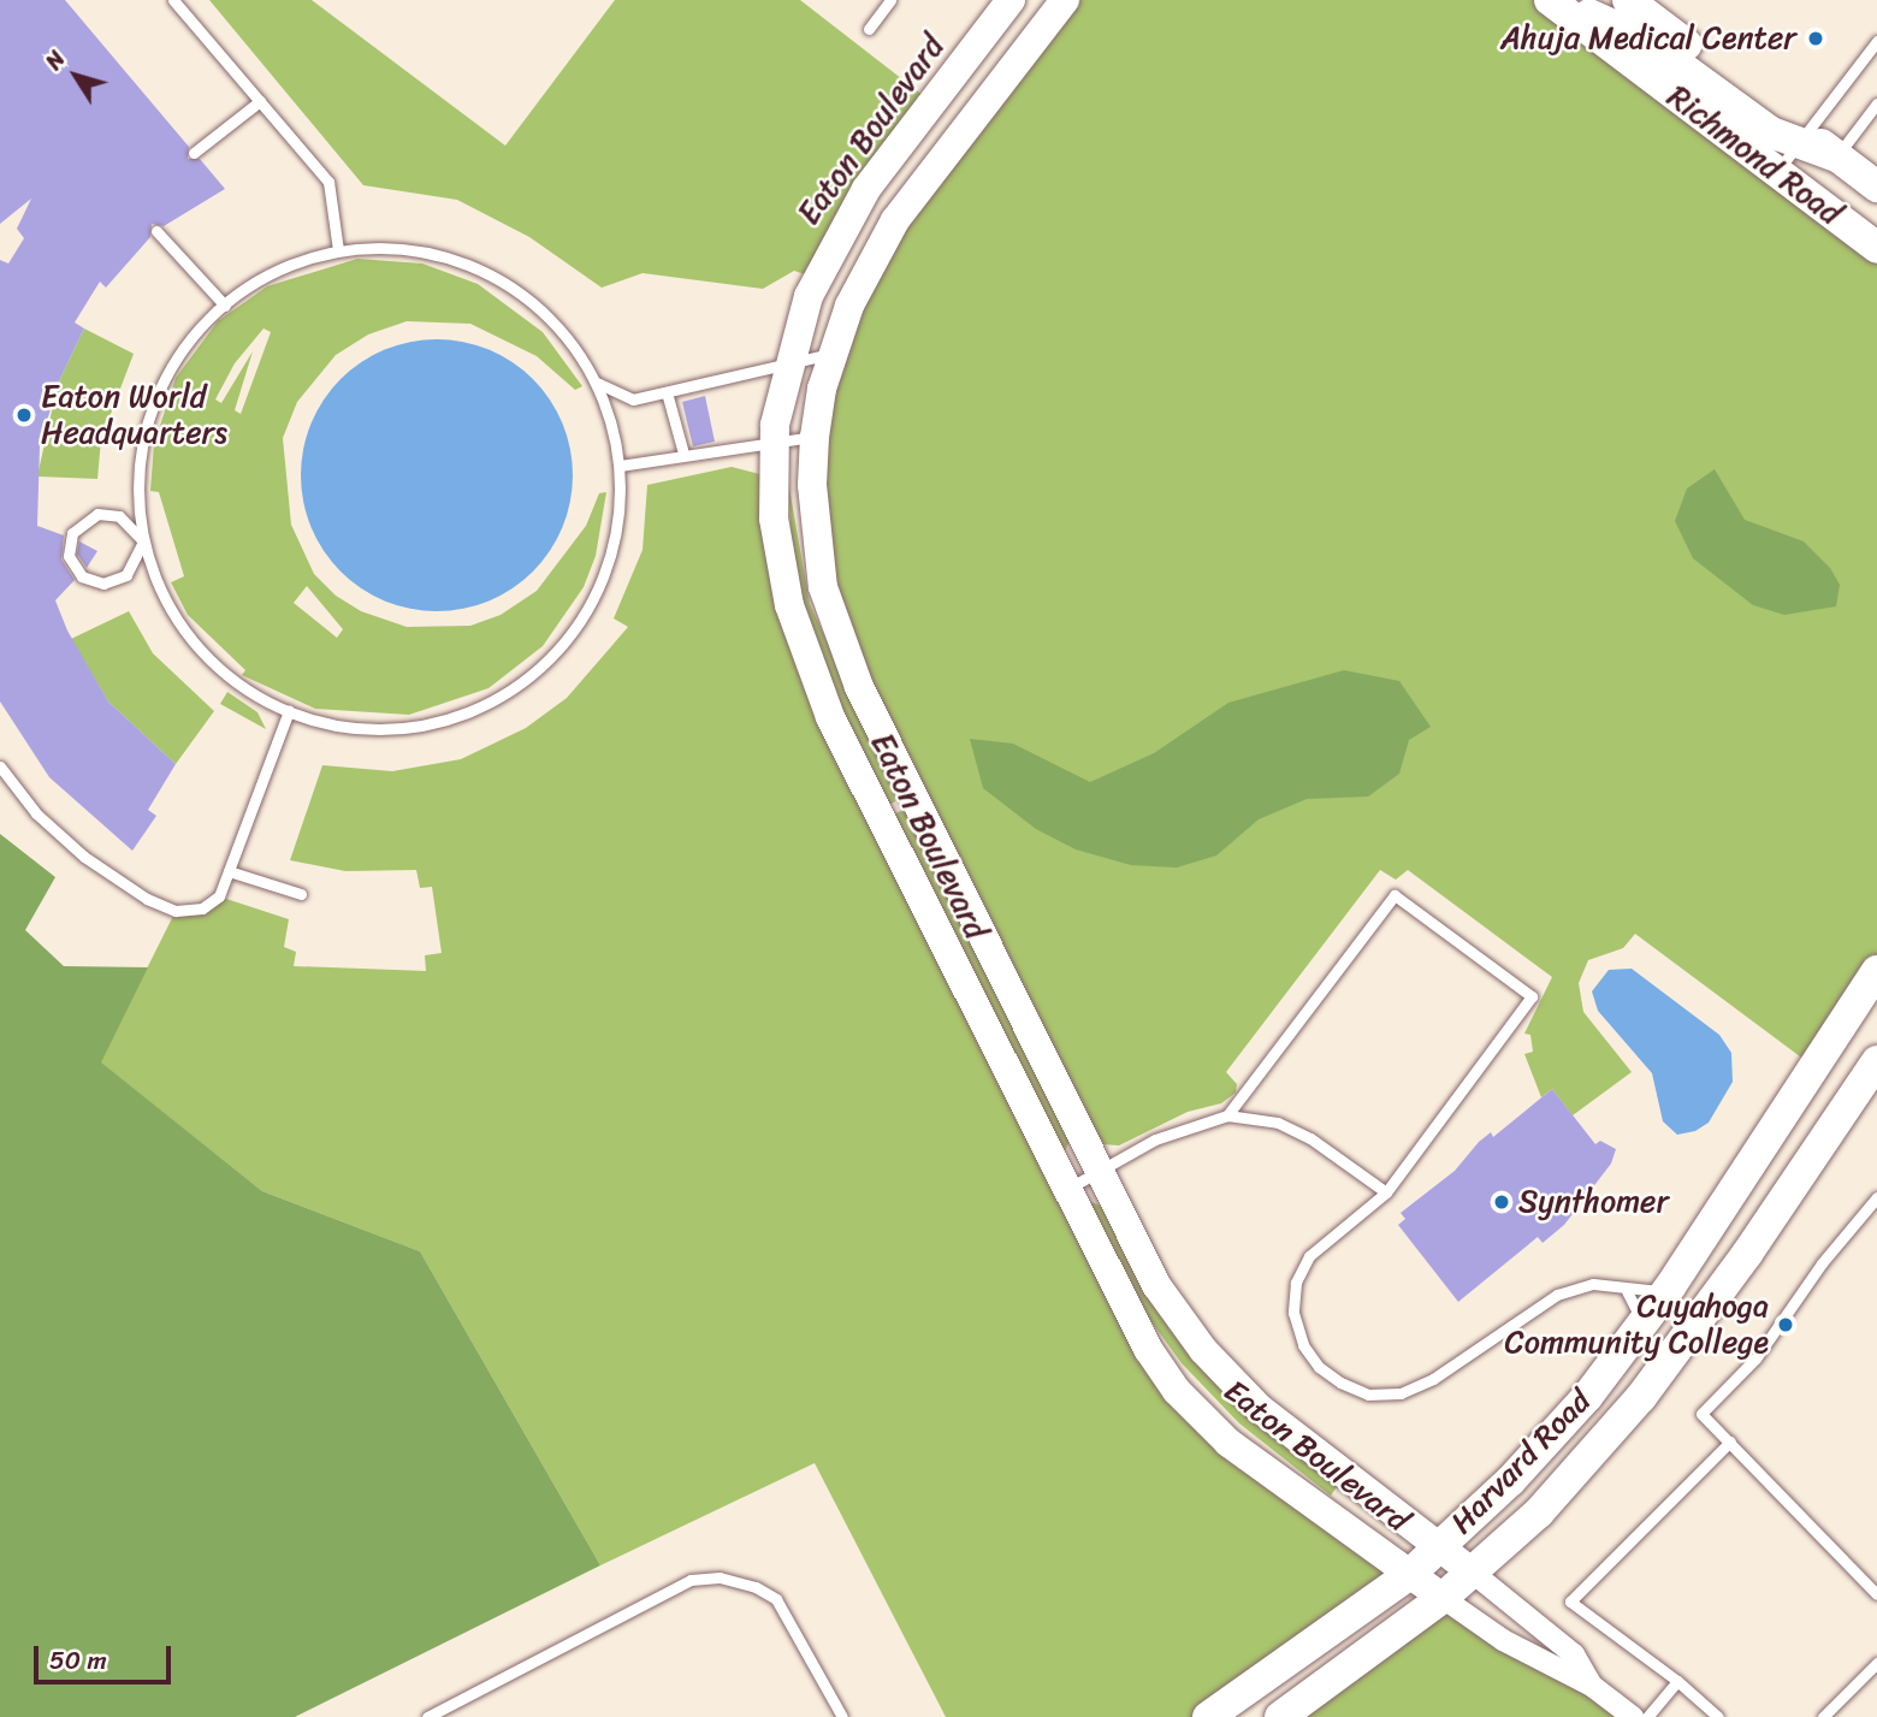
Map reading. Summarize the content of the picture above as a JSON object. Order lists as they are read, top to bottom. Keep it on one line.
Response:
{"streets":{"main road":["Richmond Road","Harvard Road"],"street":["Eaton Boulevard"]},"crossings":[["Eaton Boulevard","Harvard Road"]],"places":["Ahuja Medical Center","Eaton World Headquarters","Synthomer","Cuyahoga Community College"],"scale_bar":"50 m","north":"top left"}
